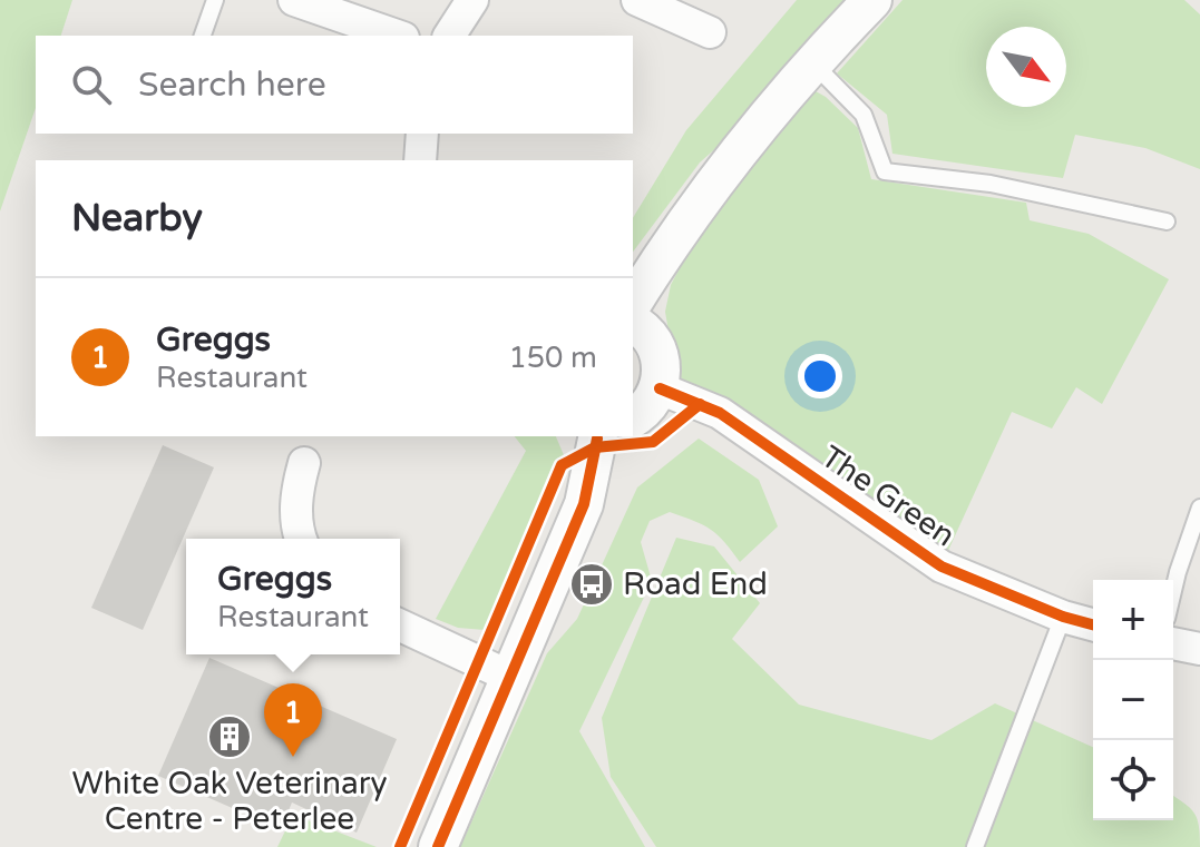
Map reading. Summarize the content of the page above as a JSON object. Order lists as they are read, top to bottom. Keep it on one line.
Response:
{"streets":{"street":["The Green"]},"places":{"bus stop":["Road End"],"building":["White Oak Veterinary Centre - Peterlee"]},"north":"bottom right","page":{"search":"Search here","heading":"Nearby","list":[{"mark":"1","name":"Greggs","note":"Restaurant","value":"150 m"}],"popup":["Greggs","Restaurant"],"map_buttons":["+","−"],"pins":"1"}}
